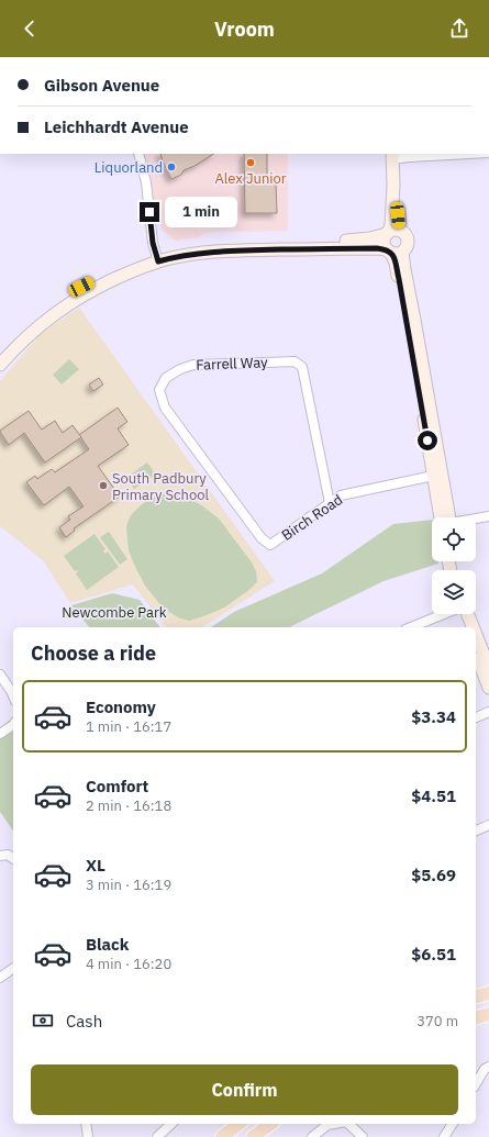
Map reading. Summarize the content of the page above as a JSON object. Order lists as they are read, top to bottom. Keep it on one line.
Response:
{"streets":{"street":["Farrell Way","Birch Road"]},"crossings":[["Farrell Way","Birch Road"]],"parks":["Newcombe Park"],"places":["Alex Junior","Liquorland","South Padbury Primary School"],"page":{"header":"Vroom","banner":["Gibson Avenue","Leichhardt Avenue"],"bubble":"1 min","heading":"Choose a ride","list":[{"name":"Economy","note":"1 min · 16:17","value":"$3.34"},{"name":"Comfort","note":"2 min · 16:18","value":"$4.51"},{"name":"XL","note":"3 min · 16:19","value":"$5.69"},{"name":"Black","note":"4 min · 16:20","value":"$6.51"}],"pay":["Cash","370 m"],"buttons":"Confirm"}}
